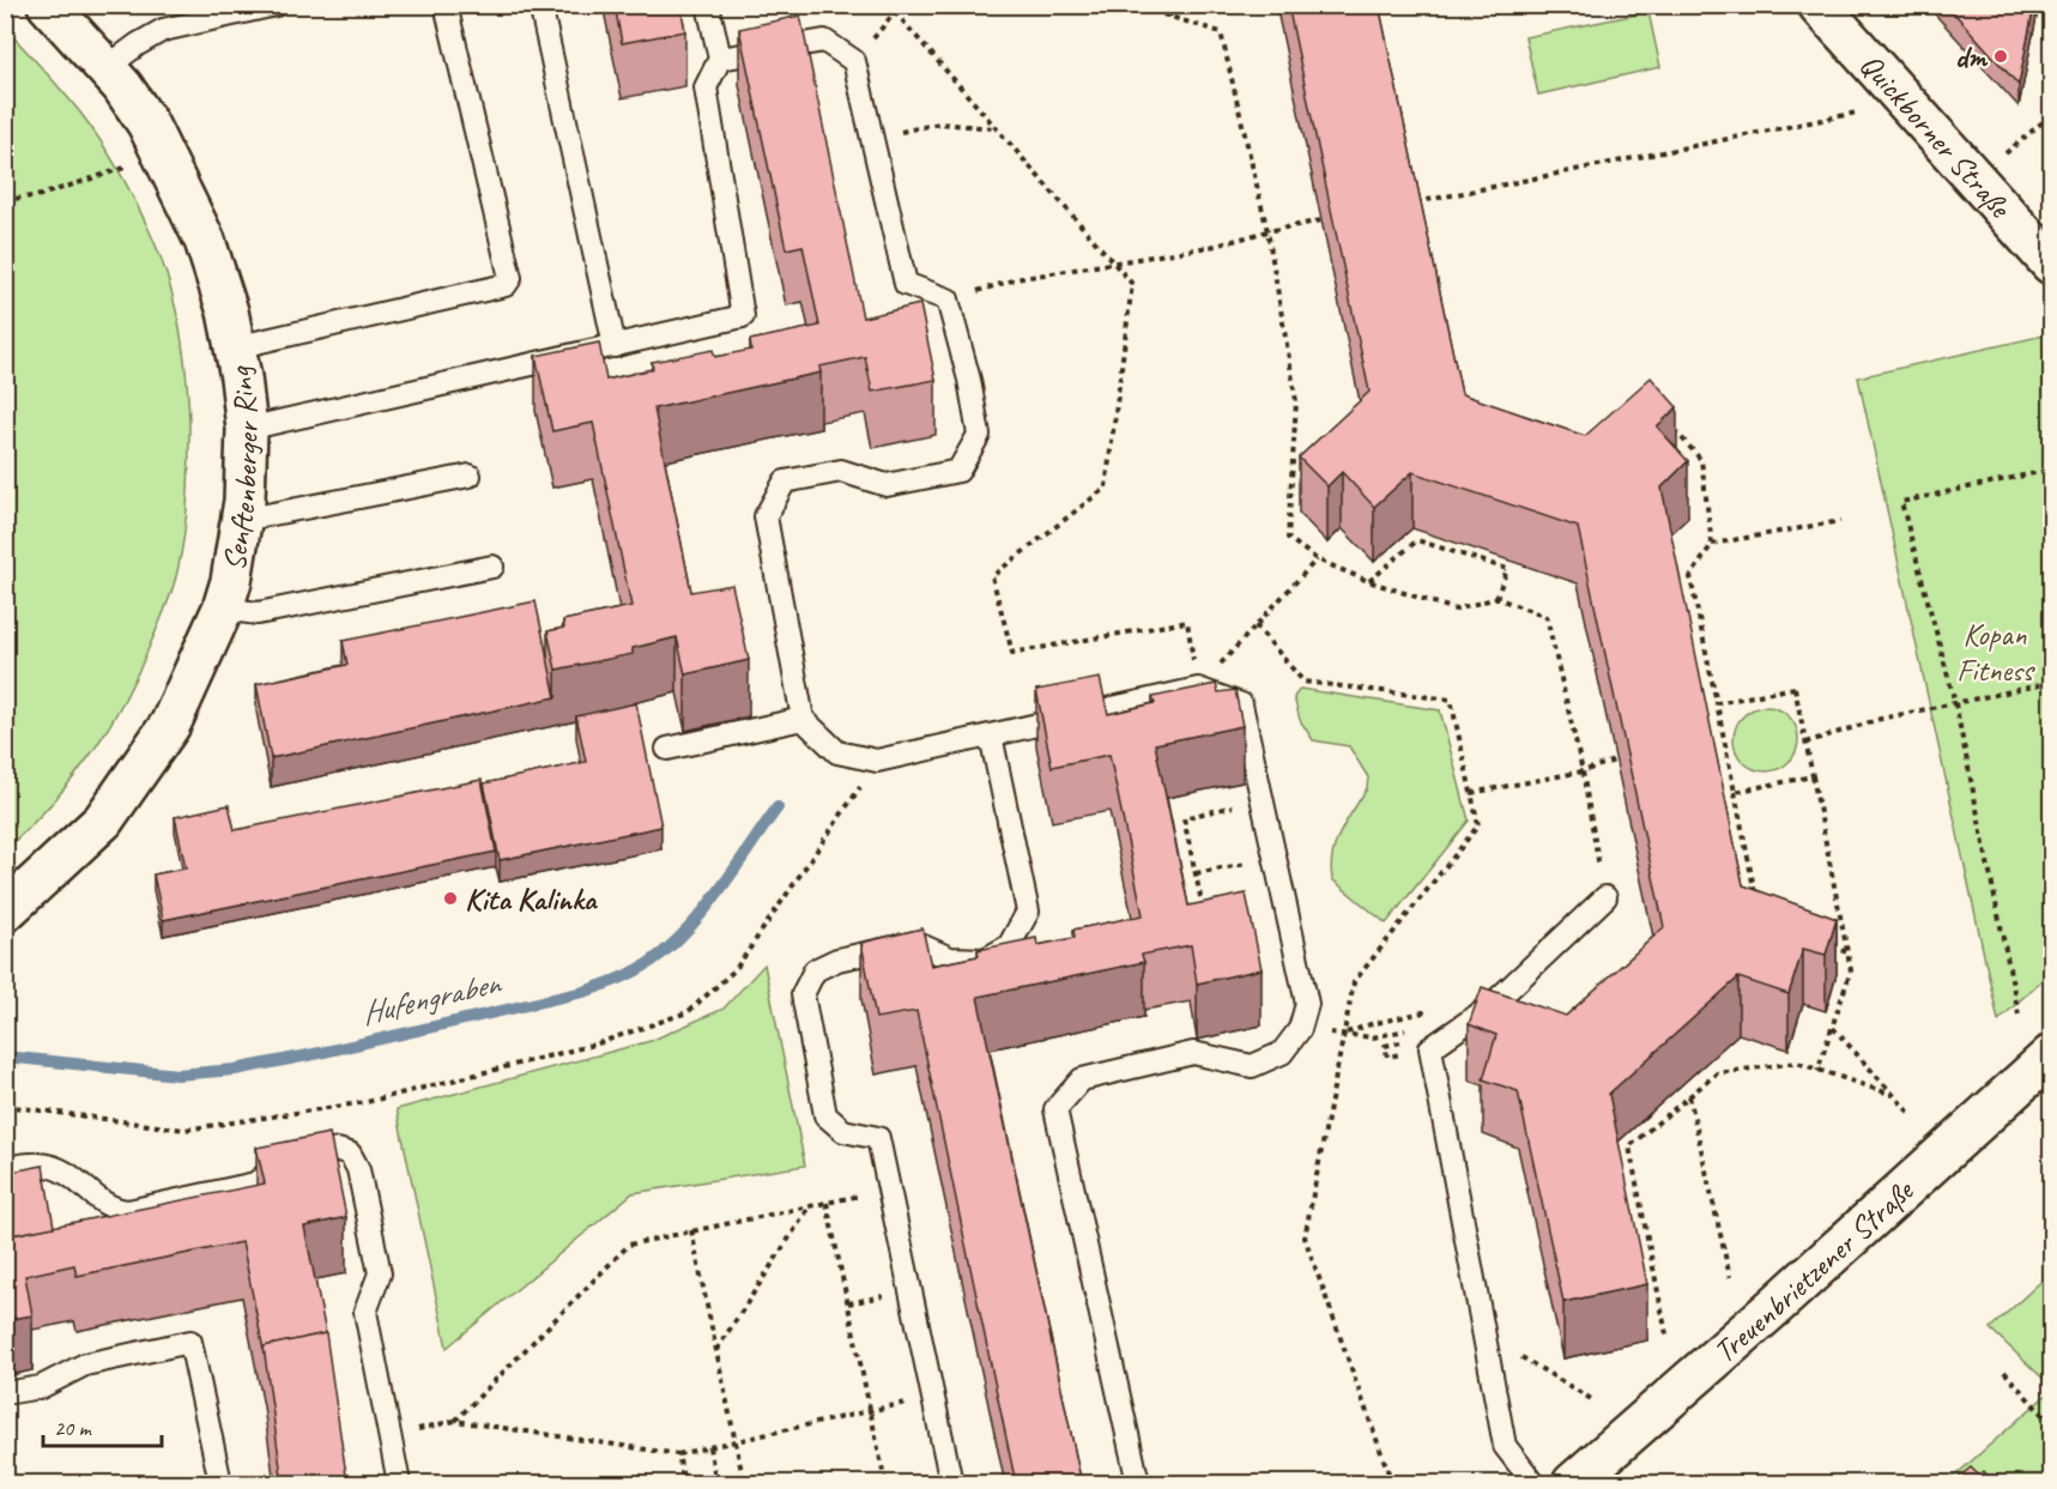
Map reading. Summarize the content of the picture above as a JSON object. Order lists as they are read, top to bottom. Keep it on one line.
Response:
{"streets":{"street":["Quickborner Straße","Senftenberger Ring","Treuenbrietzener Straße"]},"water":["Hufengraben"],"parks":["Kopan Fitness"],"places":["dm","Kita Kalinka"],"scale_bar":"20 m"}
